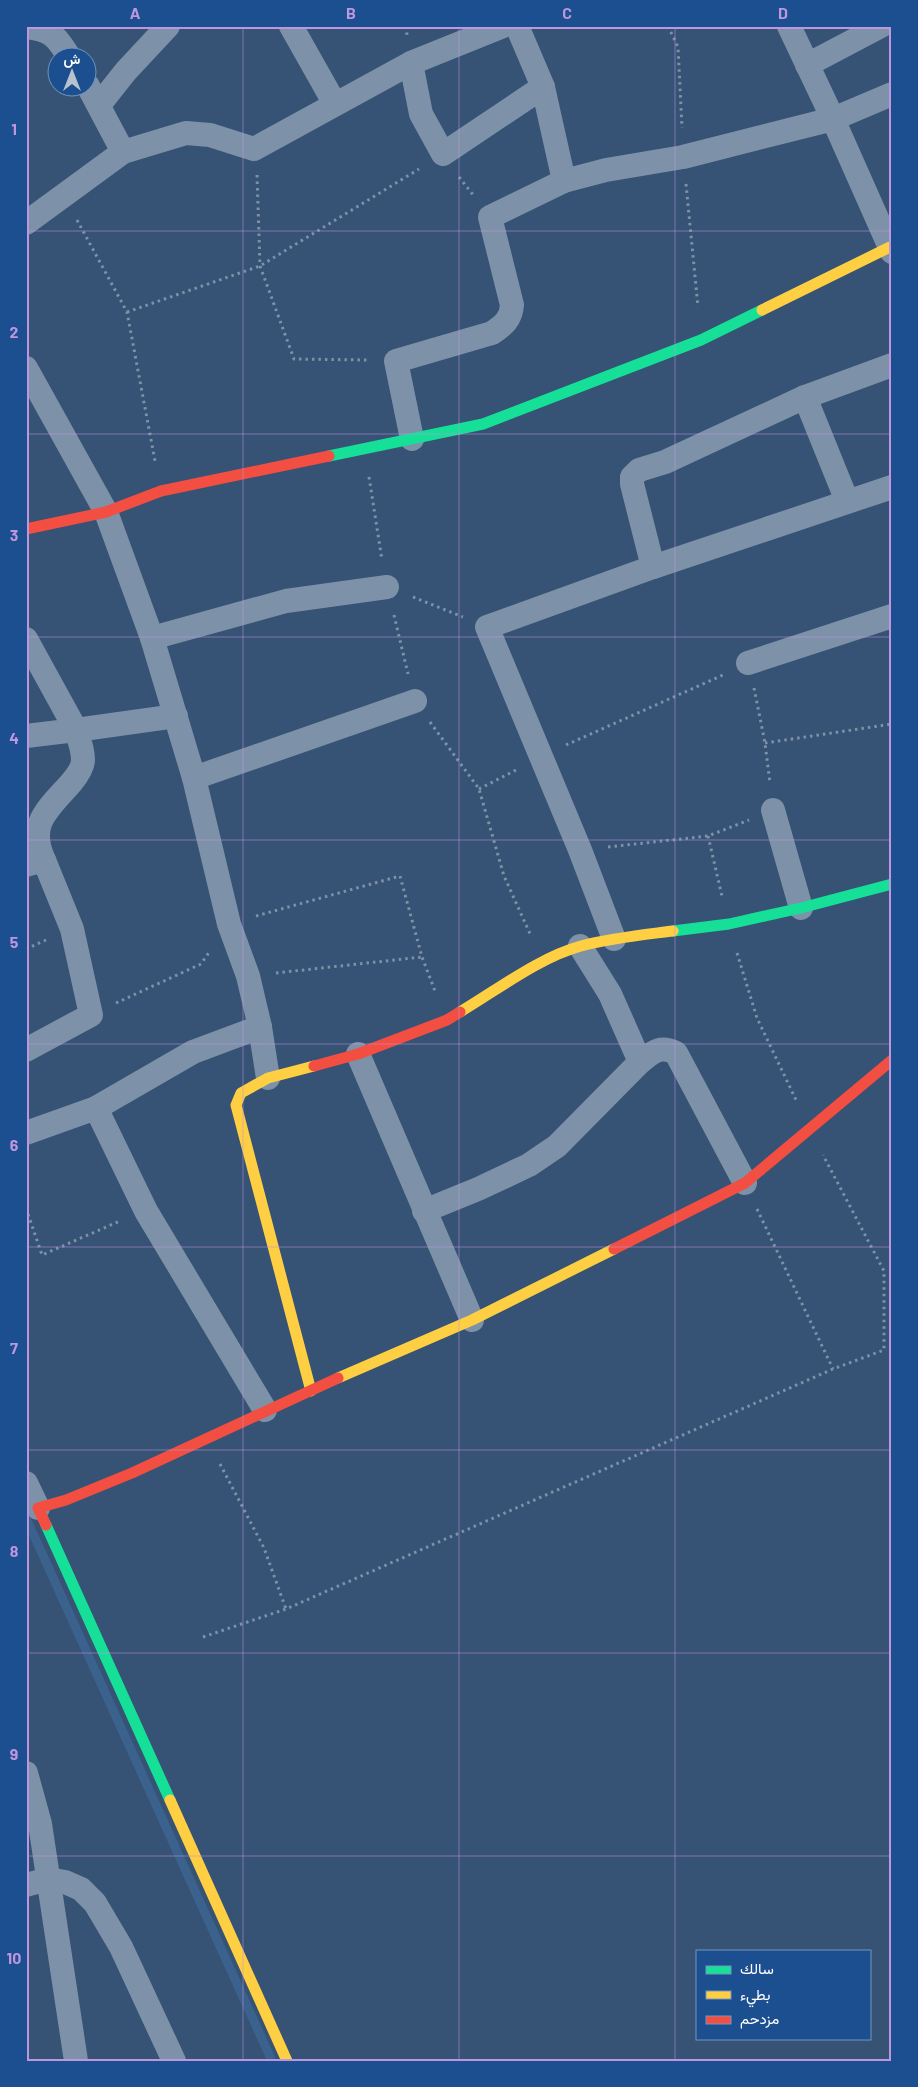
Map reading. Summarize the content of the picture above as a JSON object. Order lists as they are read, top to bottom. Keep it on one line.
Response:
{"legend":["سالك","بطيء","مزدحم"],"north":"top","grid":{"columns":["A","B","C","D"],"rows":["1","2","3","4","5","6","7","8","9","10"]}}
